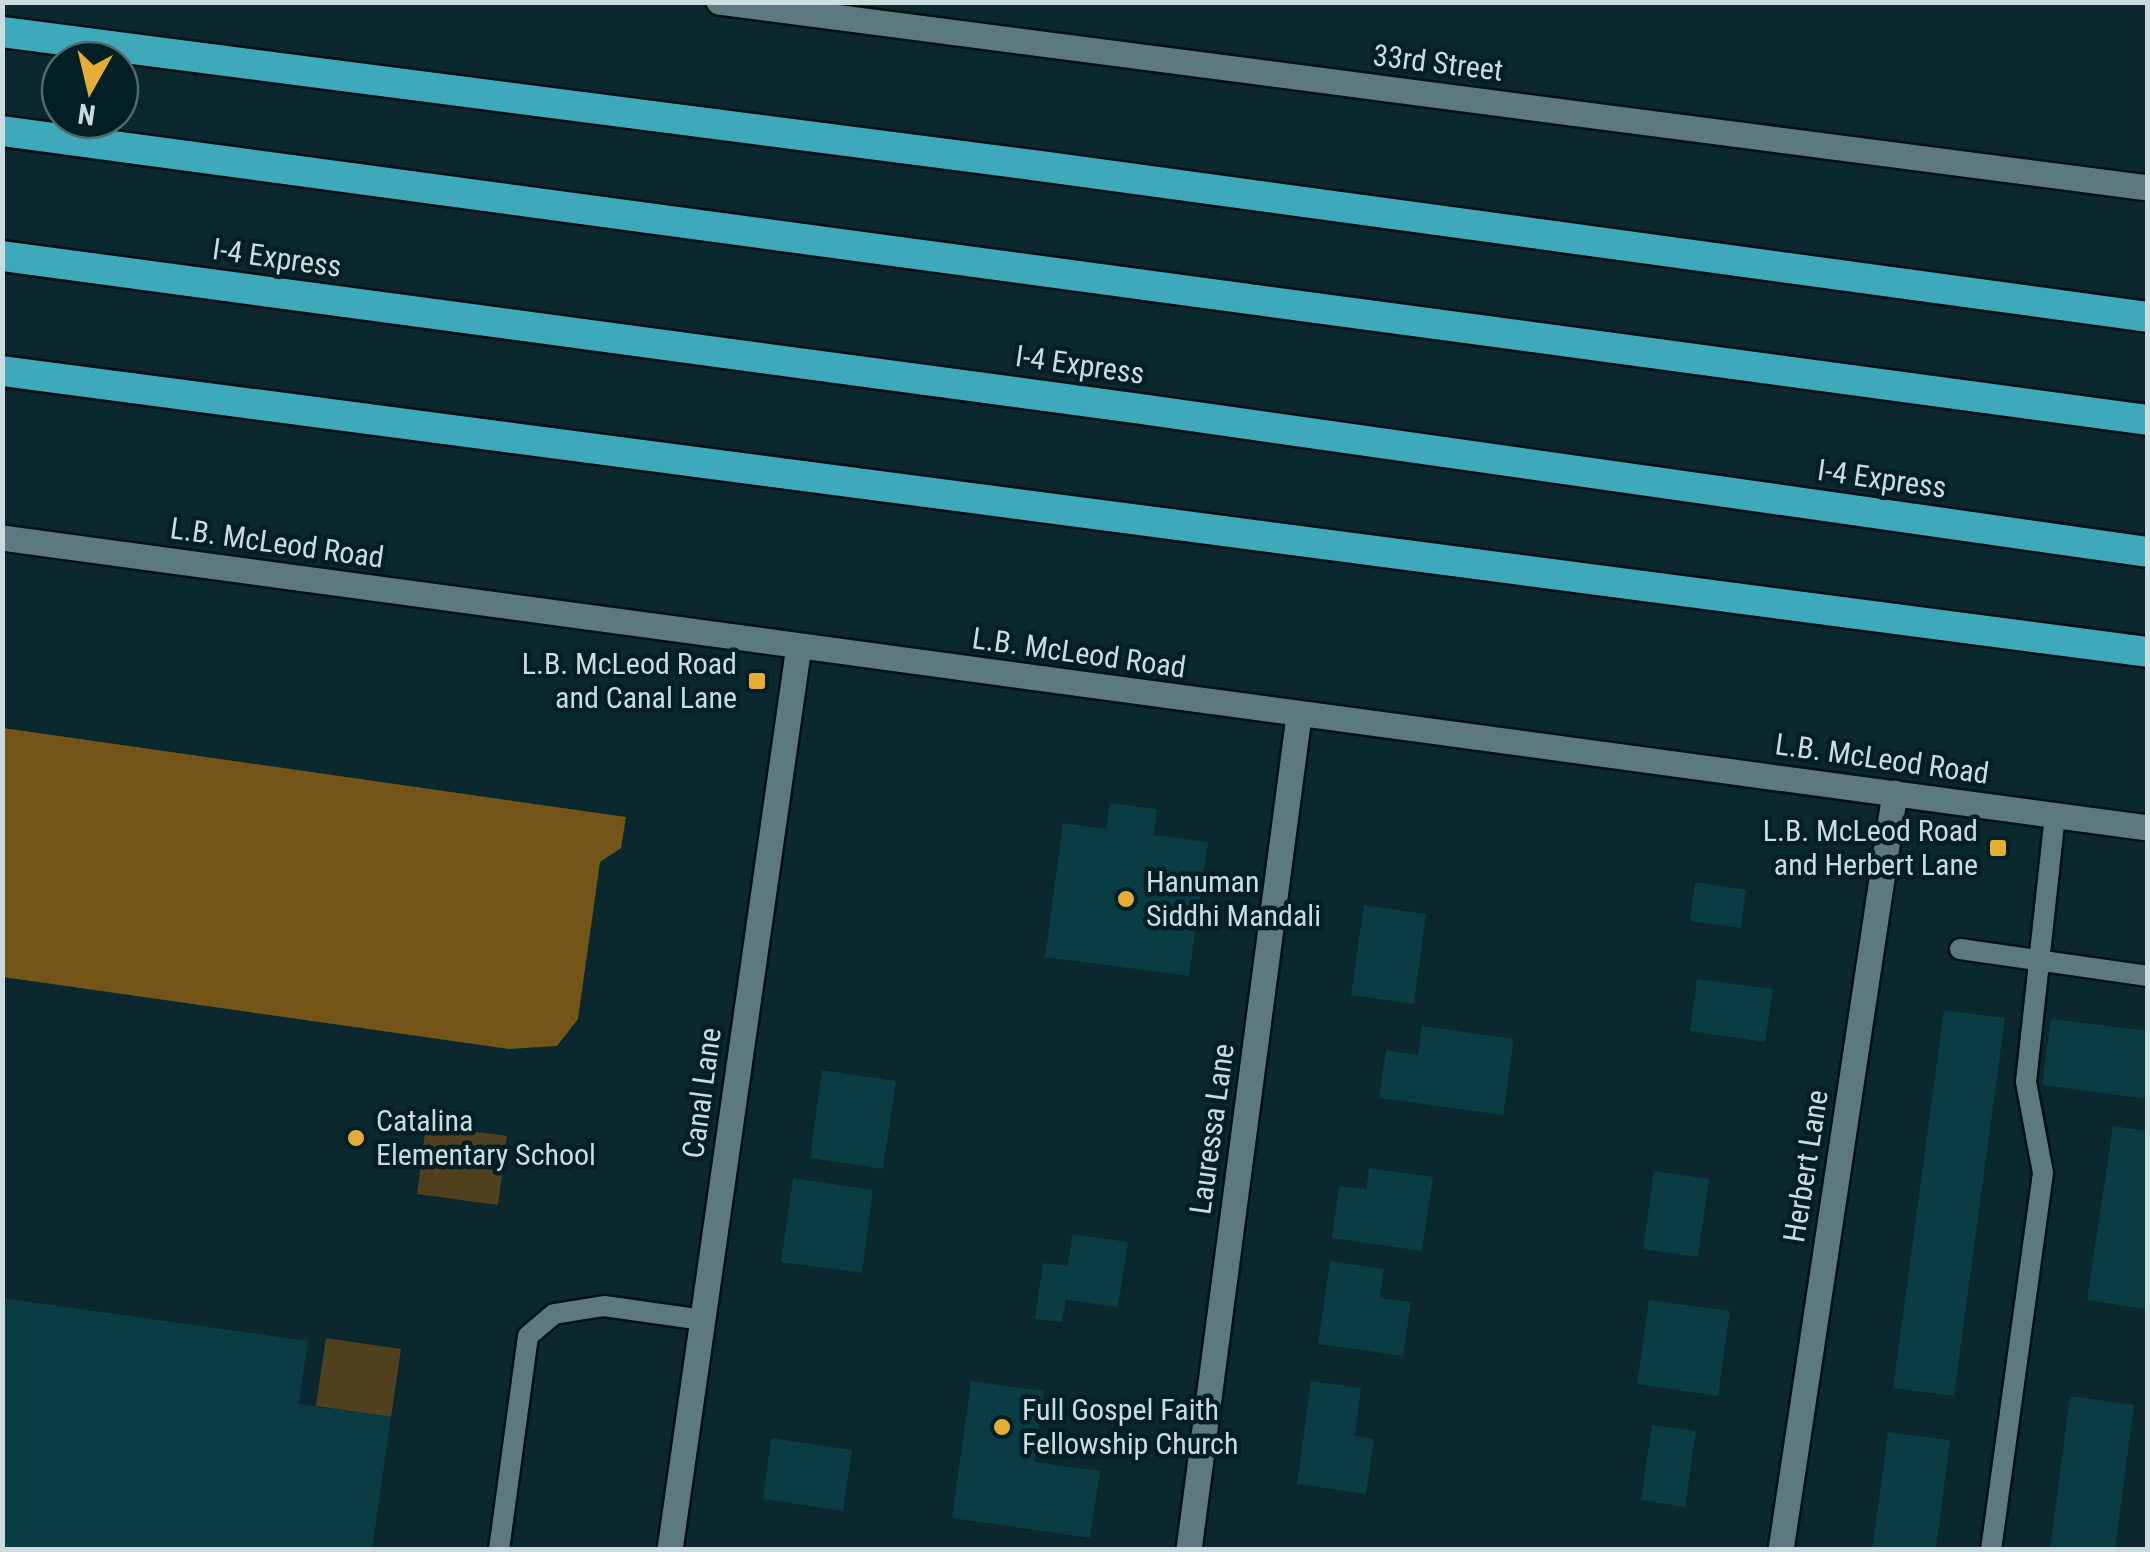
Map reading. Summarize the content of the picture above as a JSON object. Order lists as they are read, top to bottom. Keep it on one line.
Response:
{"streets":{"highway":["I-4 Express"],"street":["33rd Street","L.B. McLeod Road","Canal Lane","Lauressa Lane","Herbert Lane"]},"crossings":[["L.B. McLeod Road","Canal Lane"],["L.B. McLeod Road","Lauressa Lane"],["L.B. McLeod Road","Herbert Lane"]],"places":{"transit":["L.B. McLeod Road and Canal Lane","L.B. McLeod Road and Herbert Lane"],"other":["Hanuman Siddhi Mandali","Catalina Elementary School","Full Gospel Faith Fellowship Church"]},"north":"bottom"}
